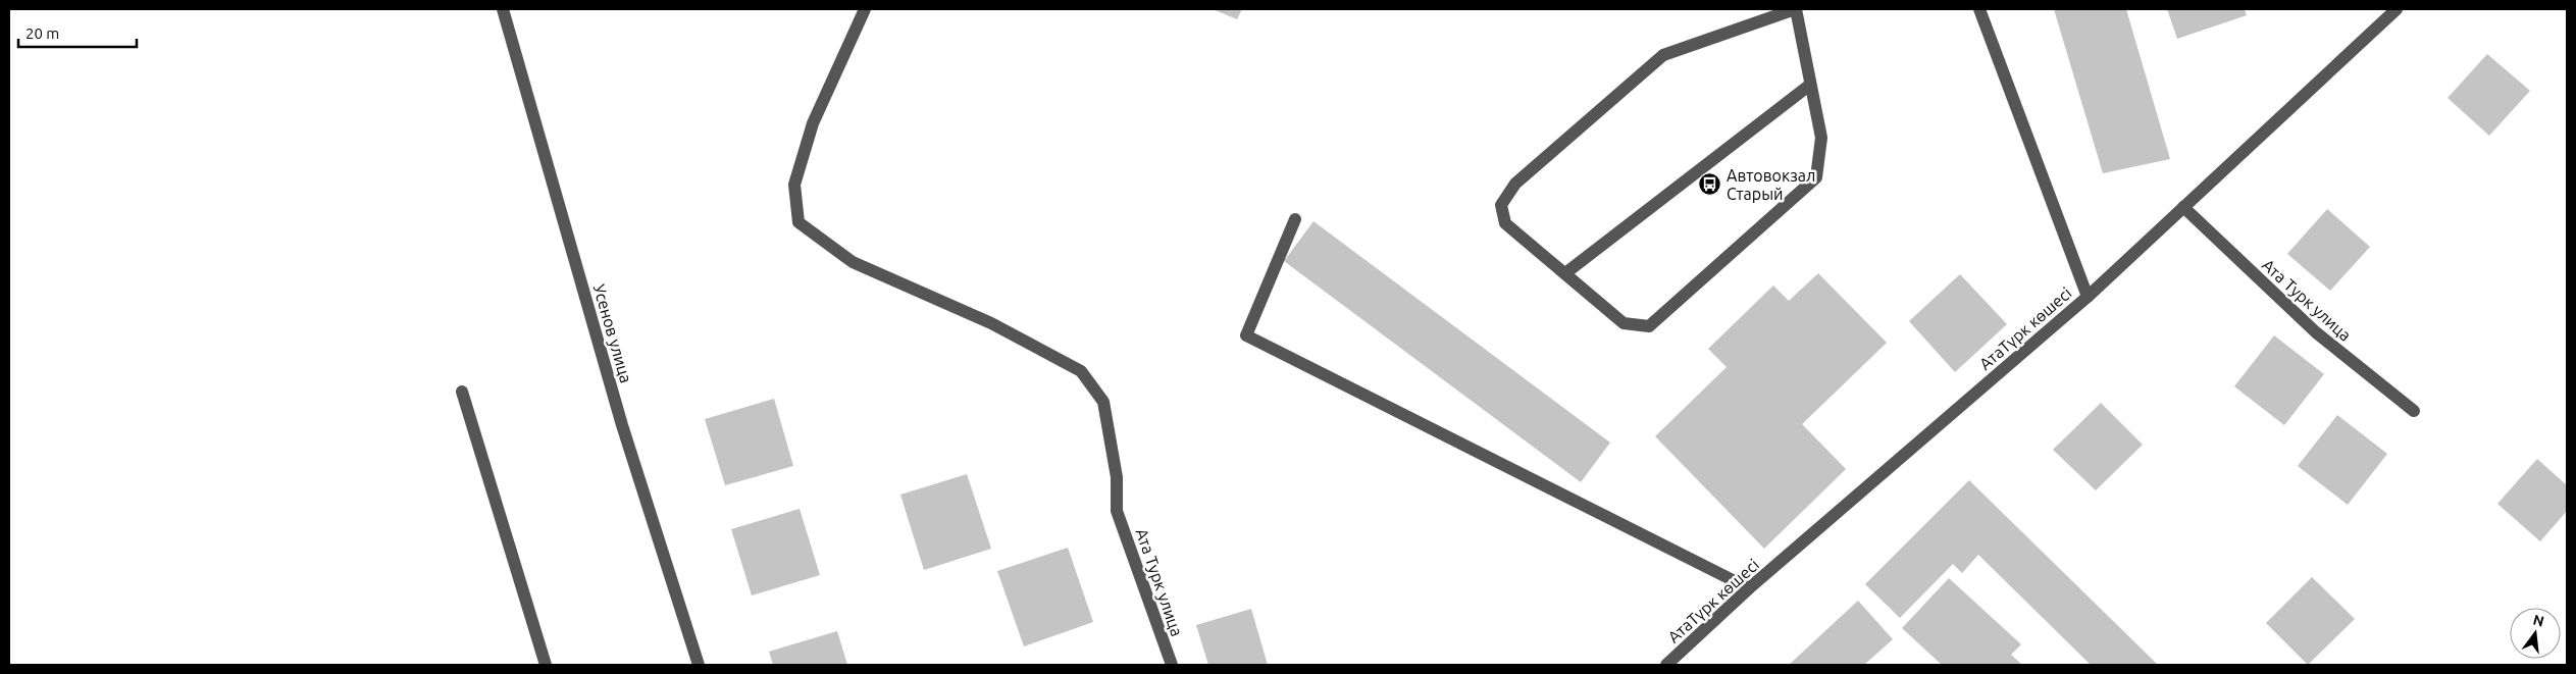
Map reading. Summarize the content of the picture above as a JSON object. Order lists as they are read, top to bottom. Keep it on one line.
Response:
{"streets":{"street":["Ата Турк улица","АтаТүрк көшесі","Усенов улица"]},"crossings":[["Ата Турк улица","АтаТүрк көшесі"]],"places":{"bus stop":["Автовокзал Старый"]},"scale_bar":"20 m","north":"top"}
